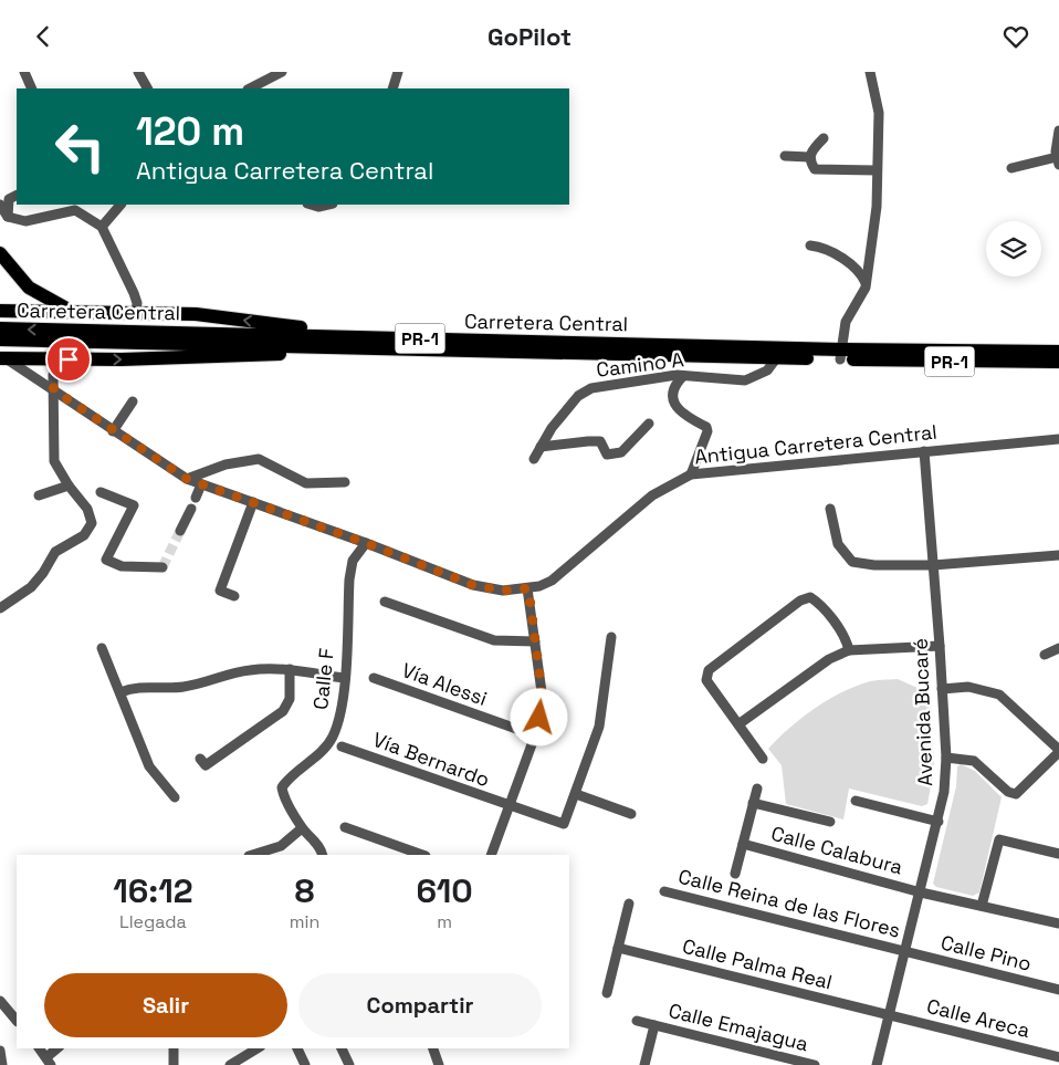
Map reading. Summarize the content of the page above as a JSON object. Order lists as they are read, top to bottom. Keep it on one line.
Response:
{"streets":{"highway":["Carretera Central","PR-1"],"street":["Camino A","Antigua Carretera Central","Calle F","Vía Alessi","Avenida Bucaré","Vía Bernardo","Calle Calabura","Calle Reina de las Flores","Calle Pino","Calle Palma Real","Calle Areca","Calle Emajagua"]},"crossings":[["Carretera Central","Camino A"],["Antigua Carretera Central","Calle F"],["Antigua Carretera Central","Avenida Bucaré"],["Avenida Bucaré","Calle Calabura"],["Avenida Bucaré","Calle Reina de las Flores"],["Avenida Bucaré","Calle Pino"],["Avenida Bucaré","Calle Palma Real"],["Avenida Bucaré","Calle Areca"],["Calle Reina de las Flores","Calle Pino"],["Calle Palma Real","Calle Areca"]],"page":{"header":"GoPilot","turn":["120 m","Antigua Carretera Central"],"eta":["16:12","Llegada","8","min","610","m"],"buttons":["Salir","Compartir"]}}
